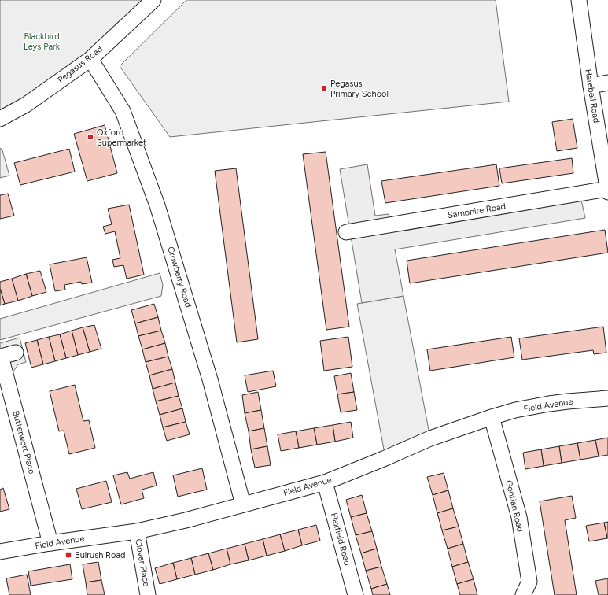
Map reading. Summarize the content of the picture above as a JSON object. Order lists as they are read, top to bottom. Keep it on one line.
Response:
{"streets":{"street":["Pegasus Road","Harebell Road","Samphire Road","Crowberry Road","Field Avenue","Butterwort Place","Gentian Road","Flaxfield Road","Clover Place"]},"crossings":[["Pegasus Road","Crowberry Road"],["Harebell Road","Samphire Road"],["Crowberry Road","Field Avenue"],["Field Avenue","Butterwort Place"],["Field Avenue","Gentian Road"],["Field Avenue","Flaxfield Road"],["Field Avenue","Clover Place"]],"parks":["Blackbird Leys Park"],"places":{"other":["Pegasus Primary School","Oxford Supermarket"],"transit":["Bulrush Road"]}}
